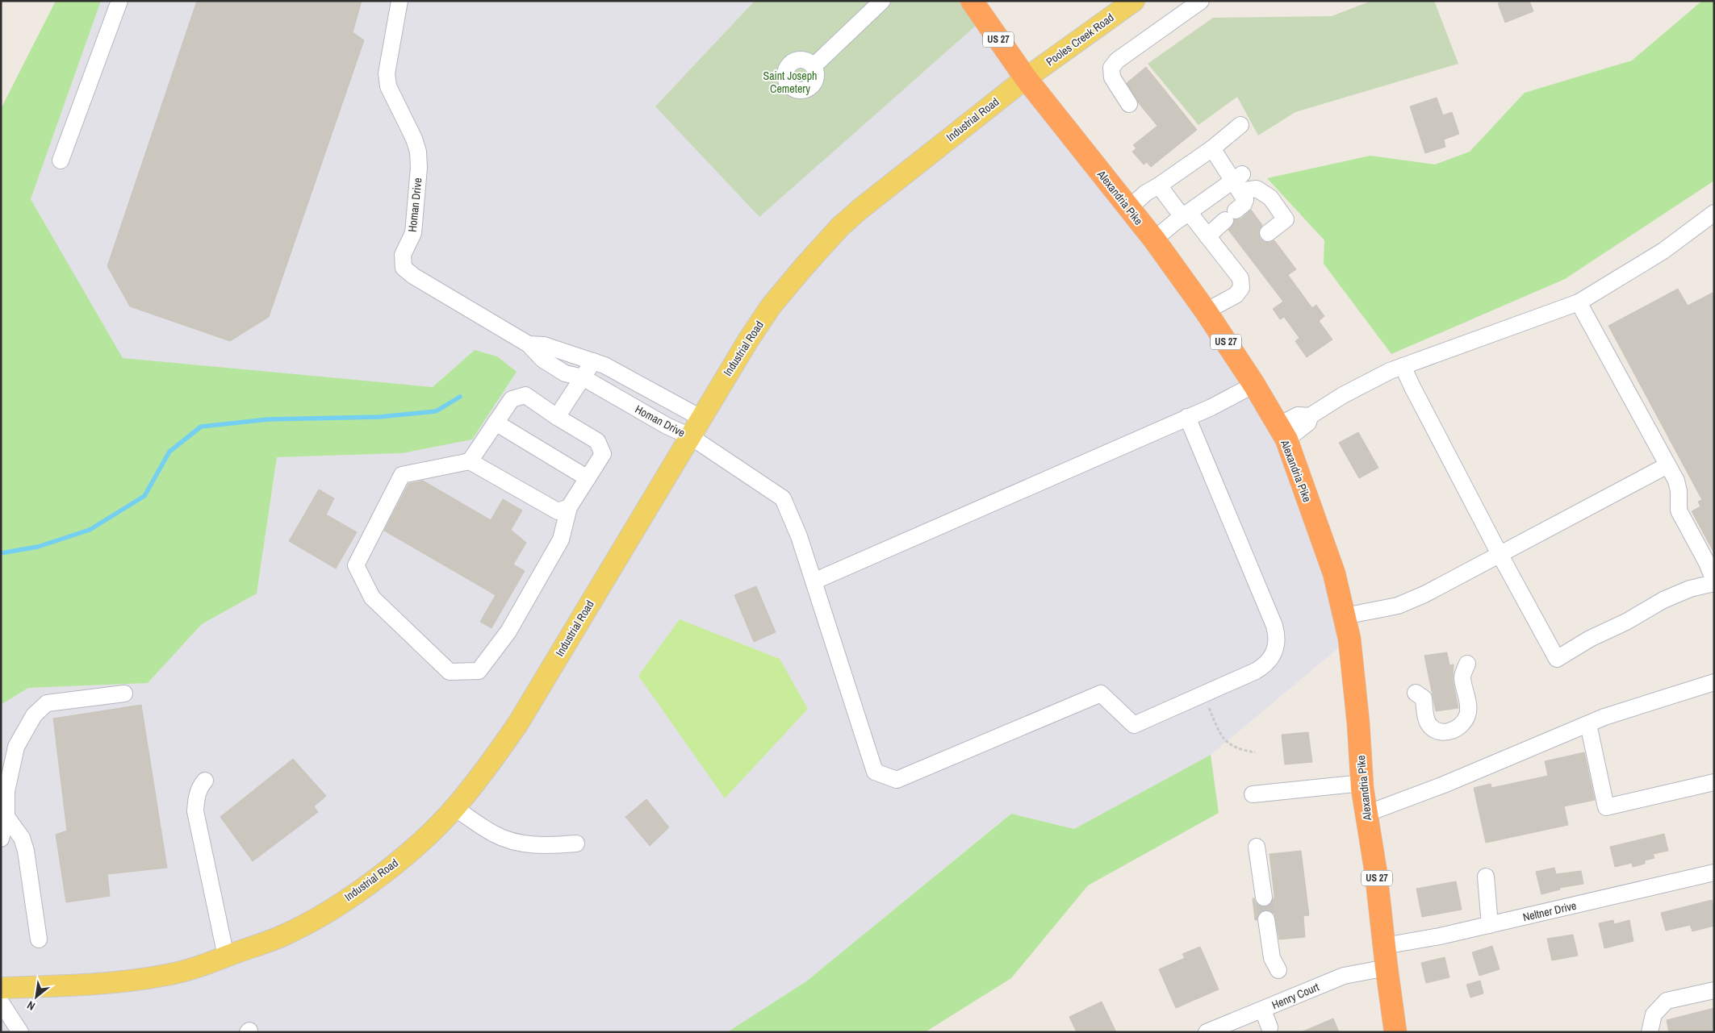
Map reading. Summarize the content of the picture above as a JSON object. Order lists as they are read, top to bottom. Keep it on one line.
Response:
{"streets":{"highway":["US 27","Alexandria Pike"],"main road":["Pooles Creek Road","Industrial Road"],"street":["Homan Drive","Neltner Drive","Henry Court"]},"crossings":[["Pooles Creek Road","Industrial Road"],["Pooles Creek Road","Alexandria Pike"],["Industrial Road","Alexandria Pike"],["Industrial Road","Homan Drive"],["Alexandria Pike","Neltner Drive"],["Alexandria Pike","Henry Court"]],"parks":["Saint Joseph Cemetery"],"north":"bottom left"}
